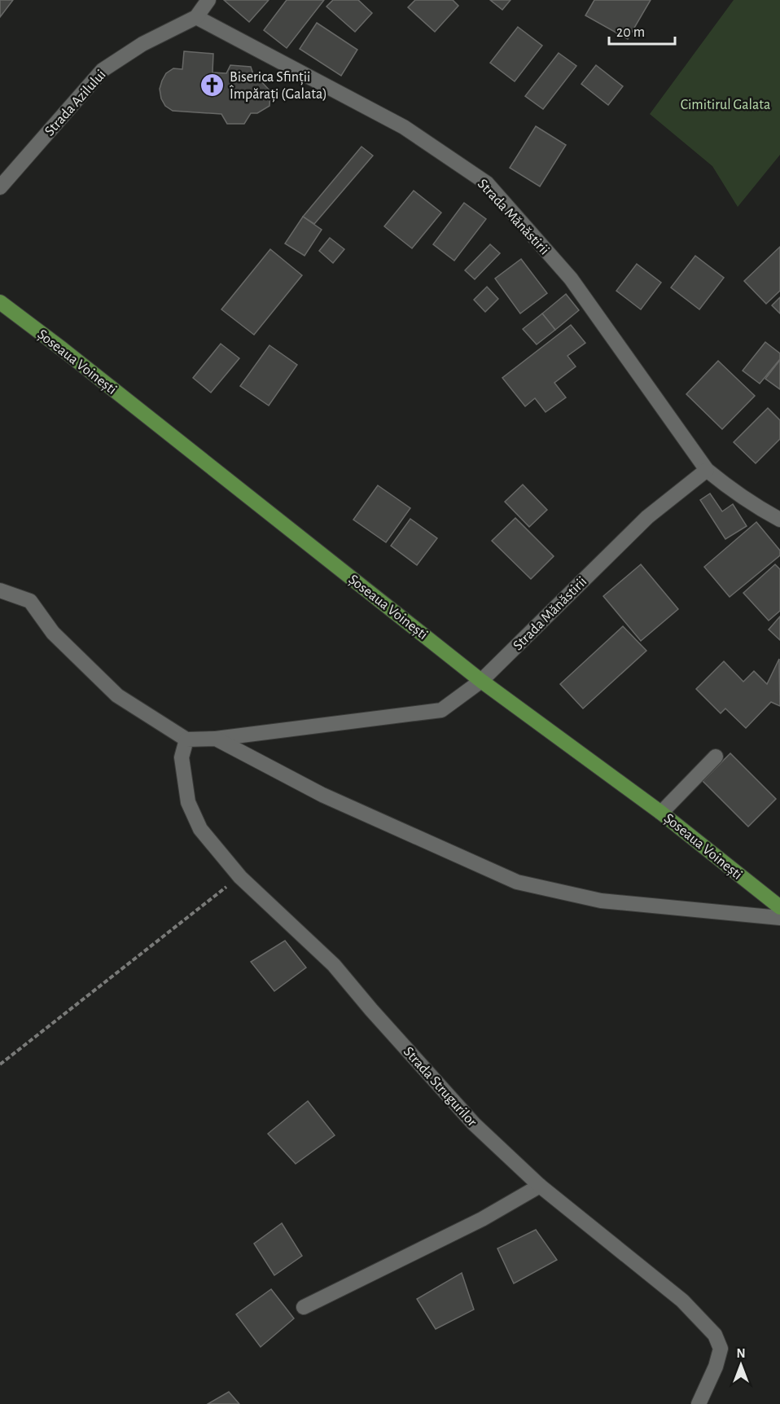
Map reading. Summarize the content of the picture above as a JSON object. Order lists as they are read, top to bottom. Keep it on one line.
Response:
{"streets":{"main road":["Șoseaua Voinești"],"street":["Strada Azilului","Strada Mănăstirii","Strada Strugurilor"]},"crossings":[["Strada Azilului","Strada Mănăstirii"],["Strada Mănăstirii","Șoseaua Voinești"]],"parks":["Cimitirul Galata"],"places":{"church":["Biserica Sfinții Împărați (Galata)"]},"scale_bar":"20 m","north":"top"}
